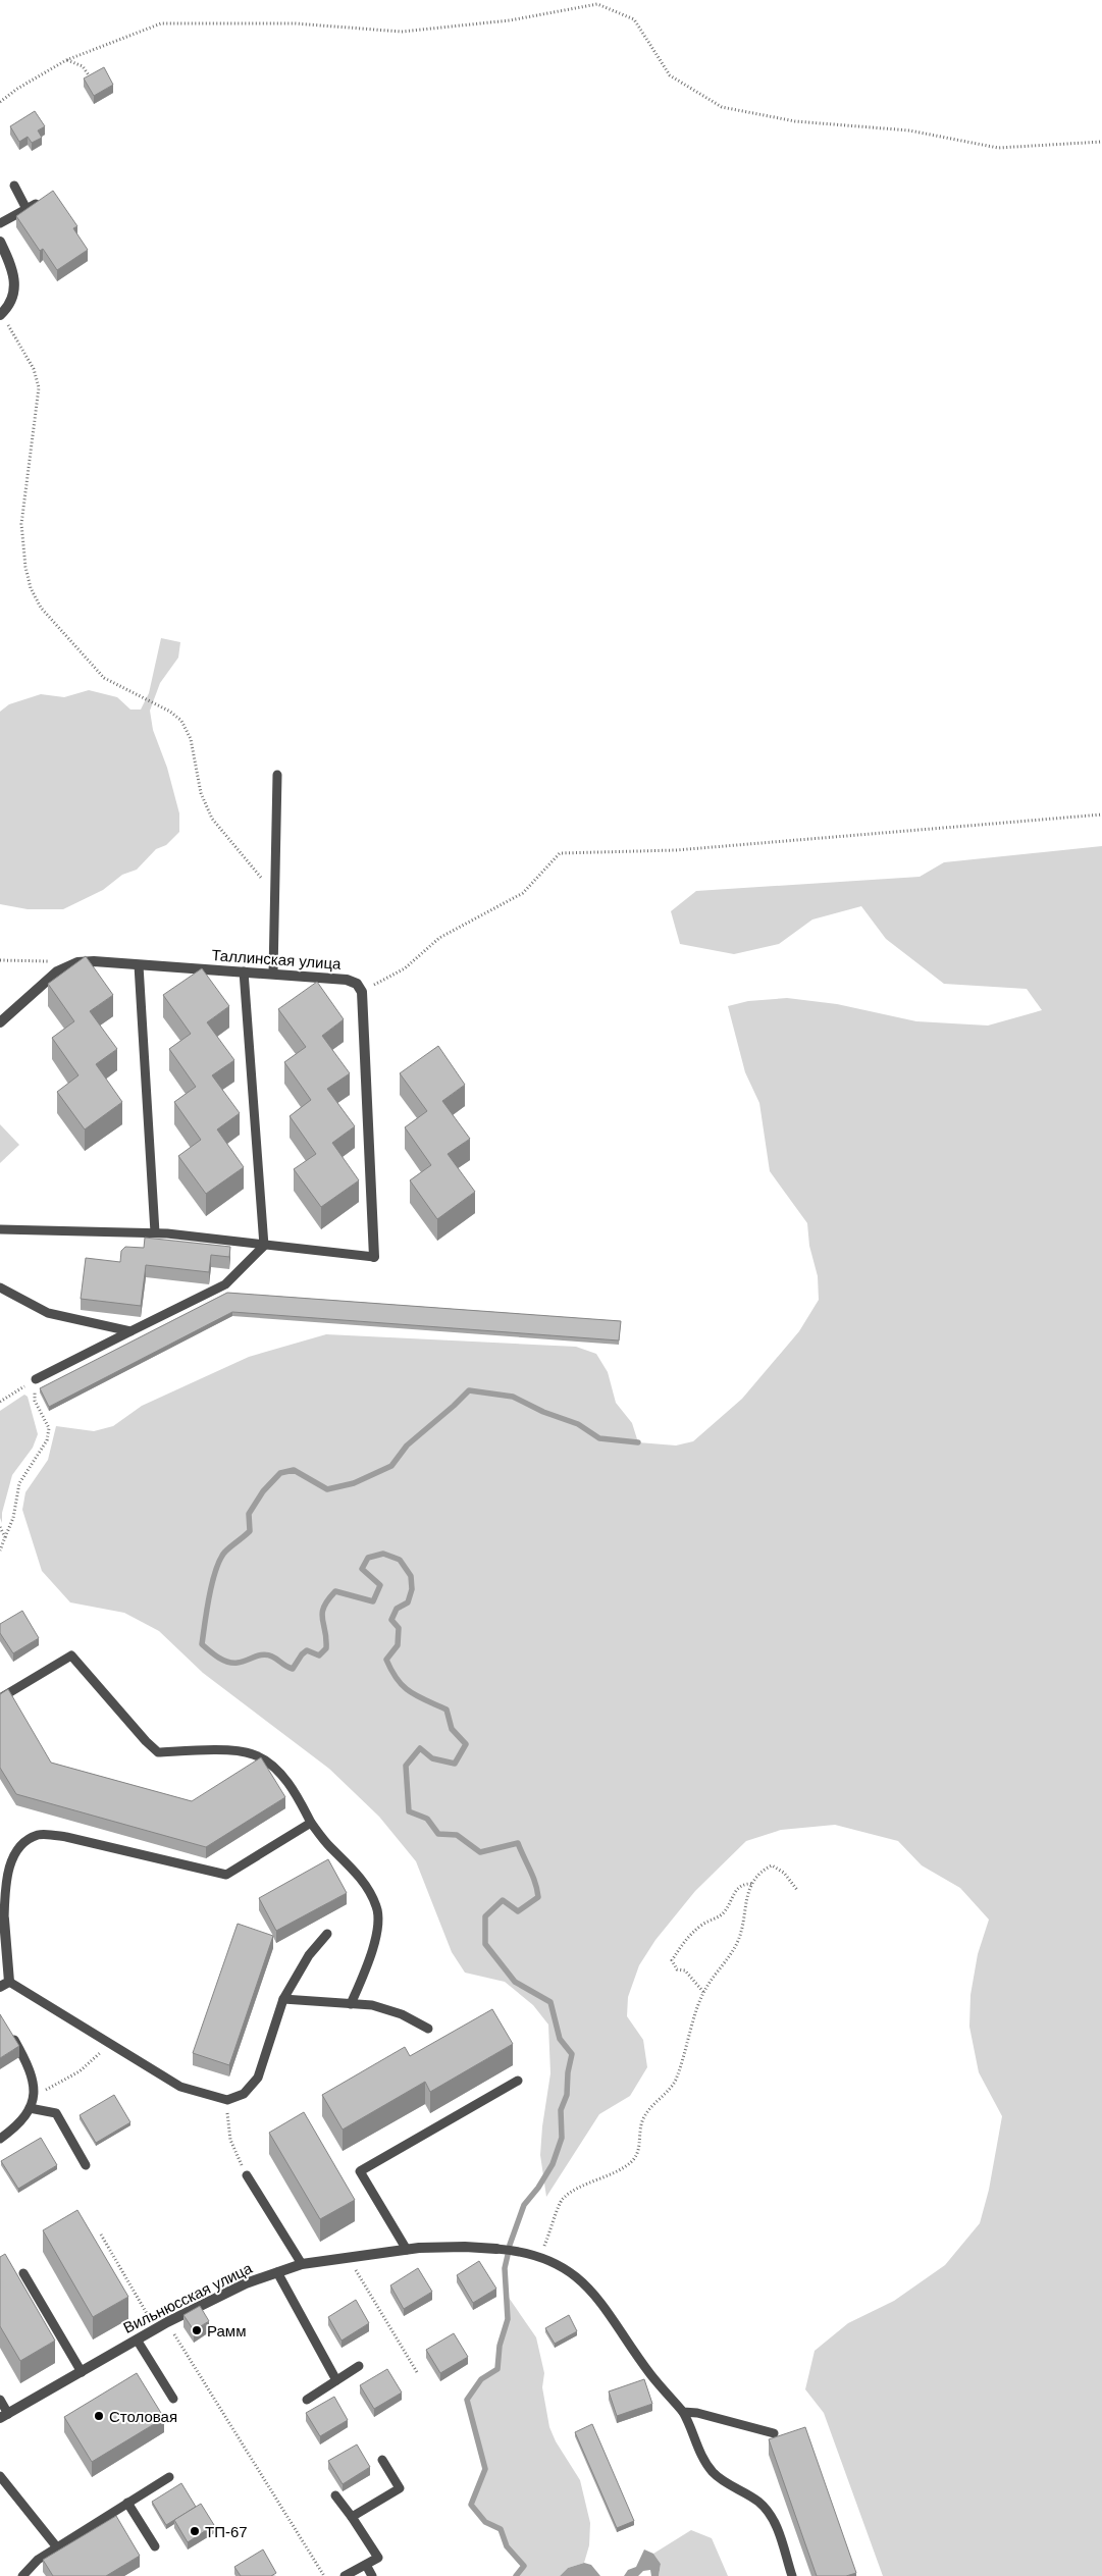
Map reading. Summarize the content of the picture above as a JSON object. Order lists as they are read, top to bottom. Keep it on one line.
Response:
{"streets":{"street":["Таллинская улица","Вильнюсская улица"]},"places":["Рамм","Столовая","ТП-67"]}
